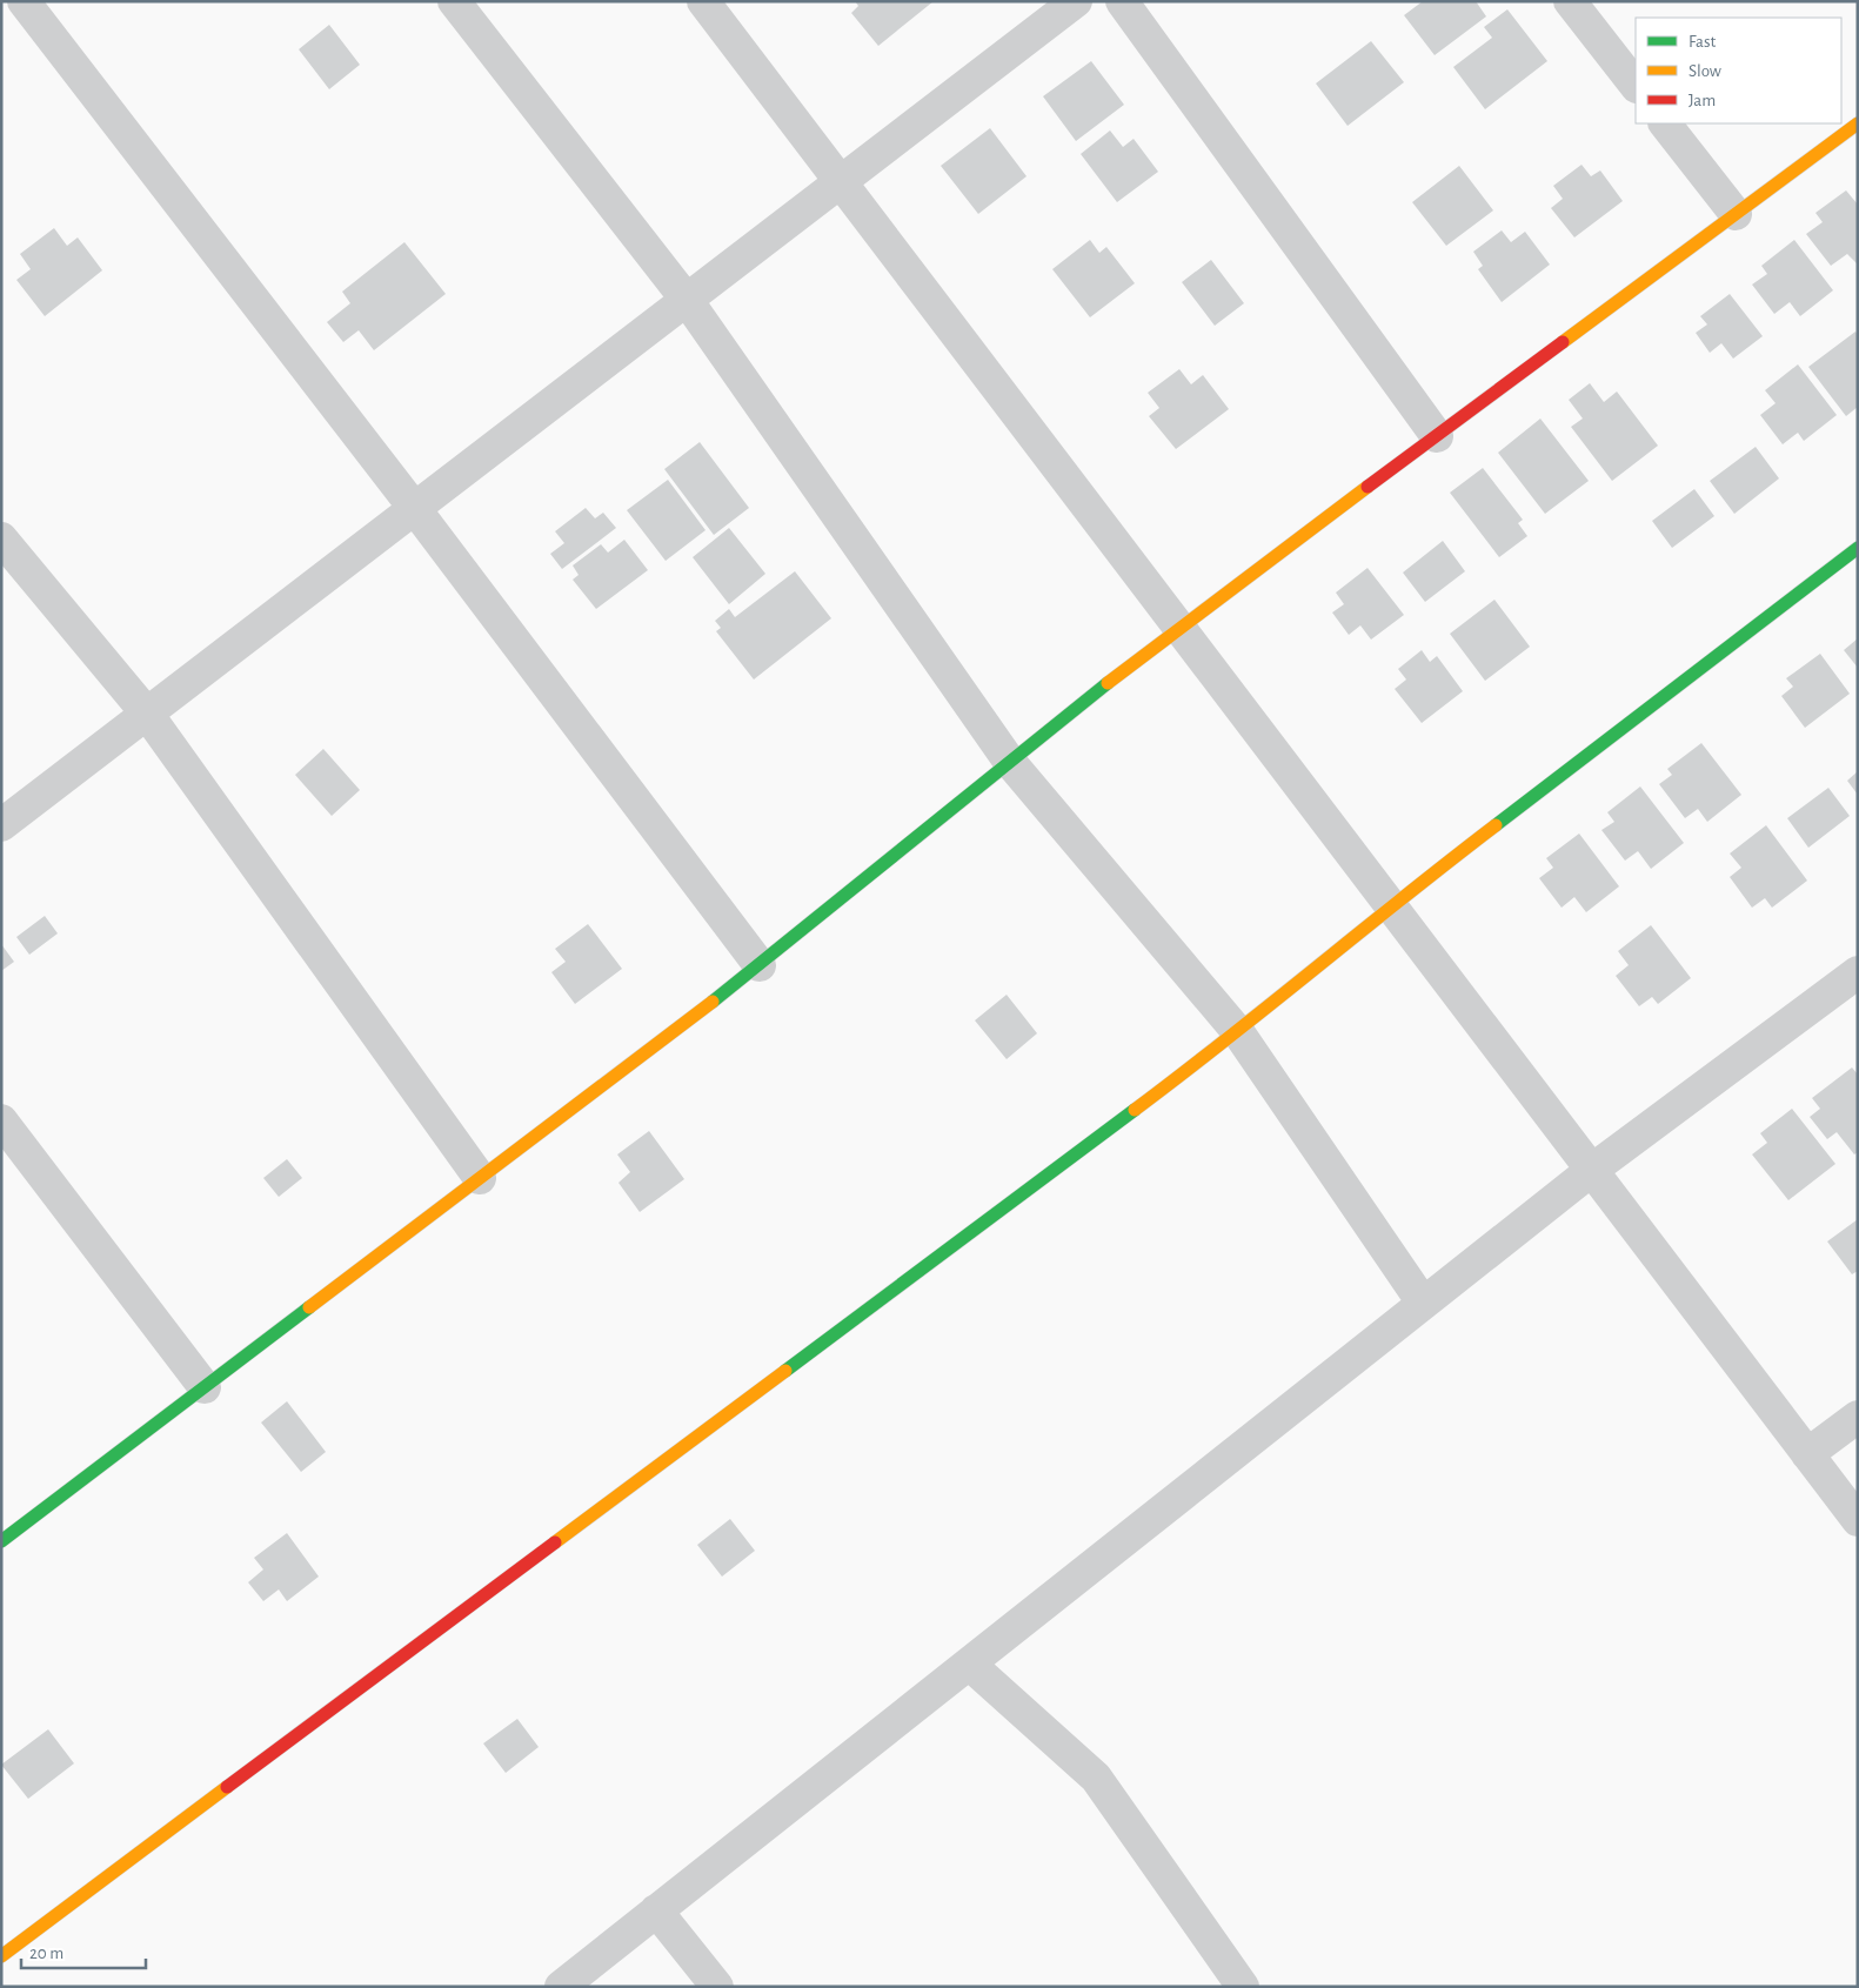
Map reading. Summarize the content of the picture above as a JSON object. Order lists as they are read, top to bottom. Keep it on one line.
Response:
{"legend":["Fast","Slow","Jam"],"scale_bar":"20 m"}
